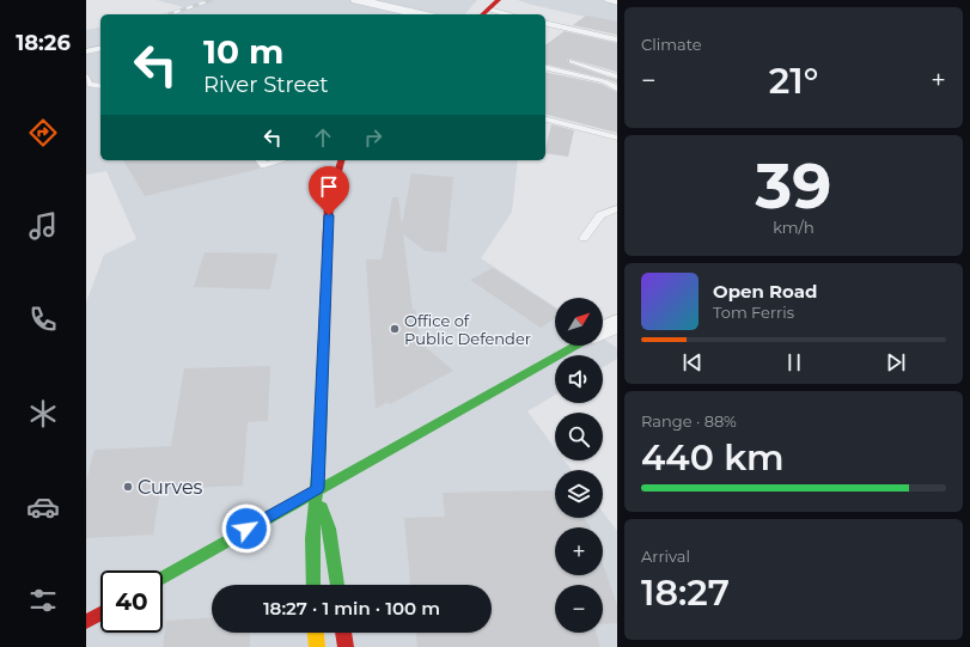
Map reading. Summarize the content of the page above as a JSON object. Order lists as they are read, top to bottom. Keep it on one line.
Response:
{"places":["Office of Public Defender","Curves"],"north":"top right","page":{"tabs":"18:26","tile":["Climate",["39","km/h"],["Range · 88%","440 km"],["Arrival","18:27"]],"turn":["10 m","River Street"],"heat":["−","21°","+"],"song":["Open Road","Tom Ferris"],"map_buttons":["+","−"],"limit":"40","trip":"18:27 · 1 min · 100 m"}}
